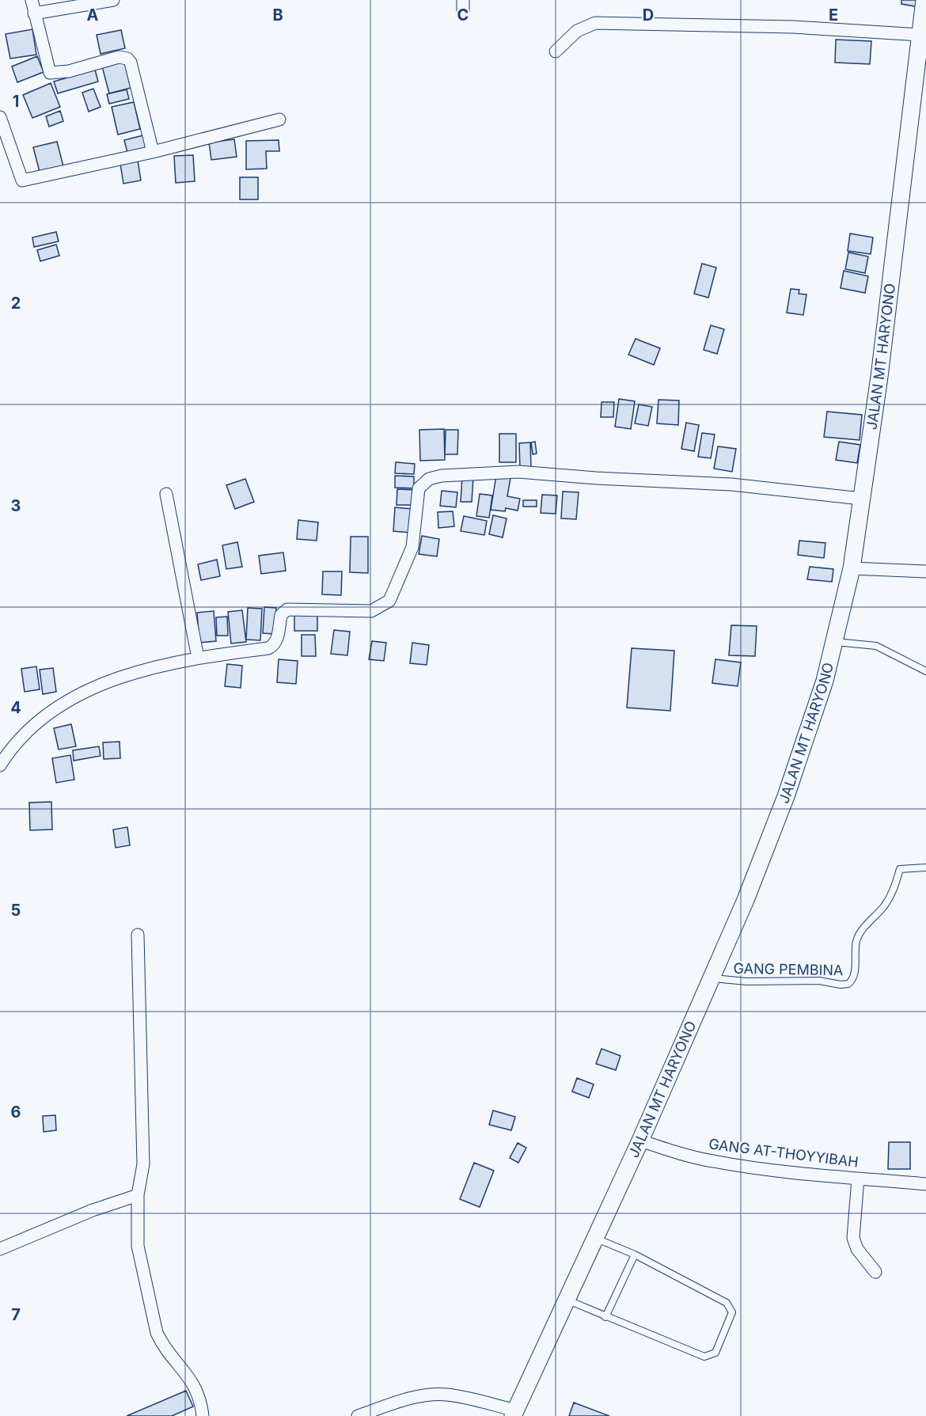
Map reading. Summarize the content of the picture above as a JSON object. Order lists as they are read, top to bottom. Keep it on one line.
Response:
{"streets":{"main road":["JALAN MT HARYONO"],"street":["GANG AT-THOYYIBAH"],"lane":["GANG PEMBINA"]},"crossings":[["JALAN MT HARYONO","GANG PEMBINA"],["JALAN MT HARYONO","GANG AT-THOYYIBAH"]],"grid":{"columns":["A","B","C","D","E"],"rows":["1","2","3","4","5","6","7"]}}
